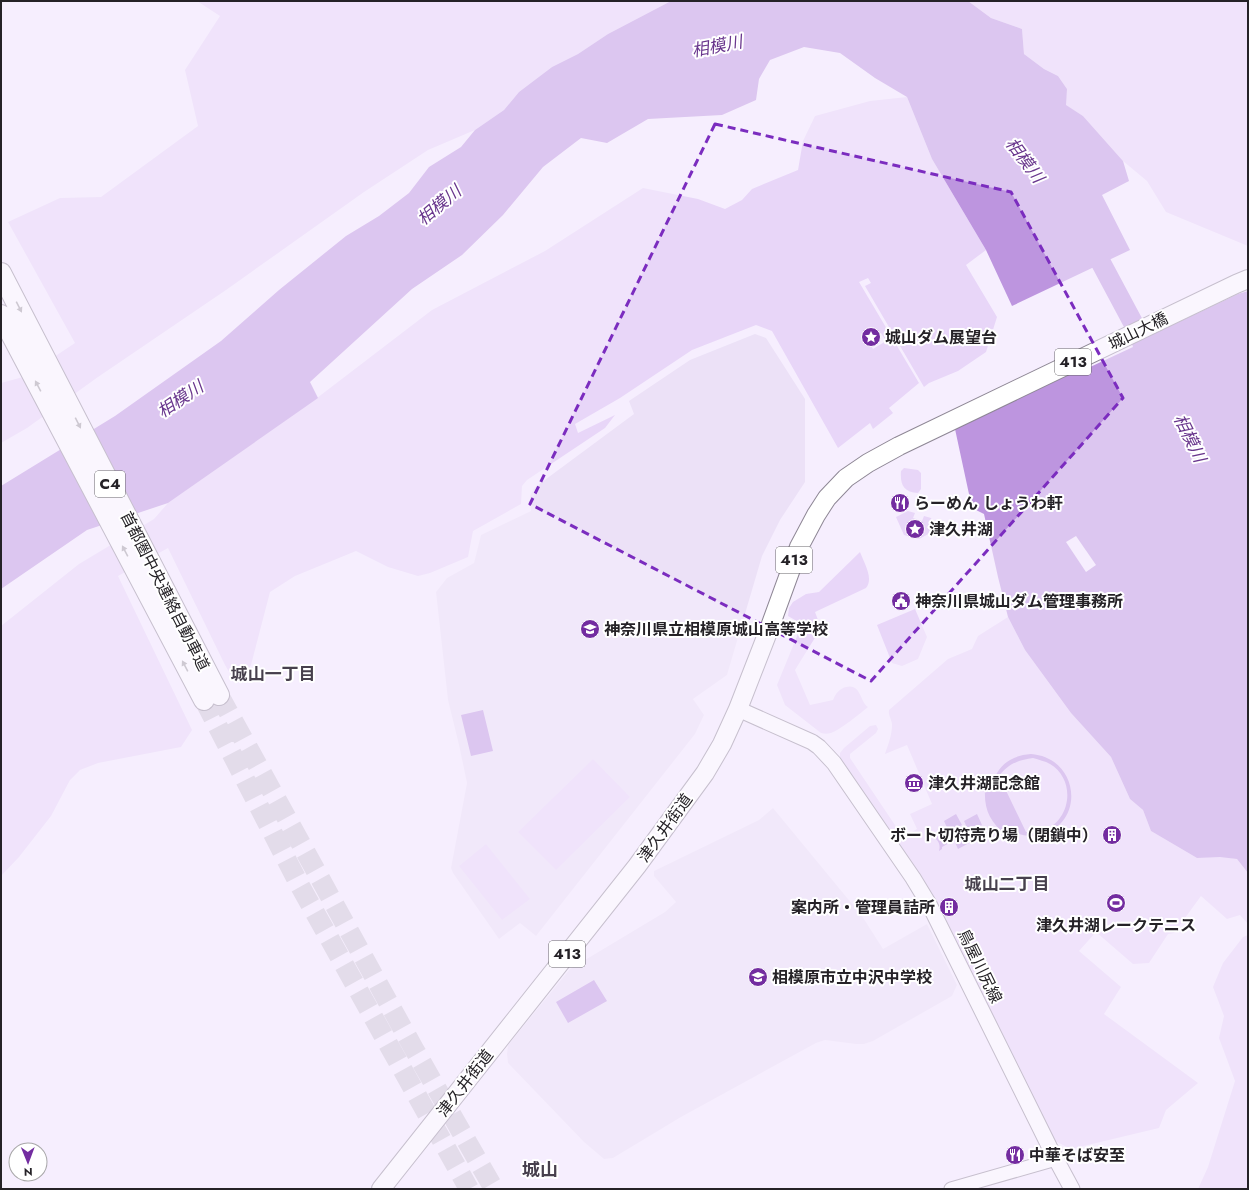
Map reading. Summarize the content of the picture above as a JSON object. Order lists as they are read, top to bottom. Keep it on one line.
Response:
{"streets":{"highway":["城山大橋","413","C4","首都圏中央連絡自動車道","津久井街道"],"main road":["鳥屋川尻線"]},"crossings":[["城山大橋","津久井街道"],["津久井街道","鳥屋川尻線"]],"districts":["城山一丁目","城山二丁目","城山"],"water":["相模川"],"places":{"place":["城山ダム展望台","津久井湖"],"restaurant":["らーめん しょうわ軒","中華そば安至"],"public building":["神奈川県城山ダム管理事務所"],"school or university":["神奈川県立相模原城山高等学校","相模原市立中沢中学校"],"museum":["津久井湖記念館"],"building":["ボート切符売り場（閉鎖中）","案内所・管理員詰所"],"sports":["津久井湖レークテニス"]},"north":"bottom"}
